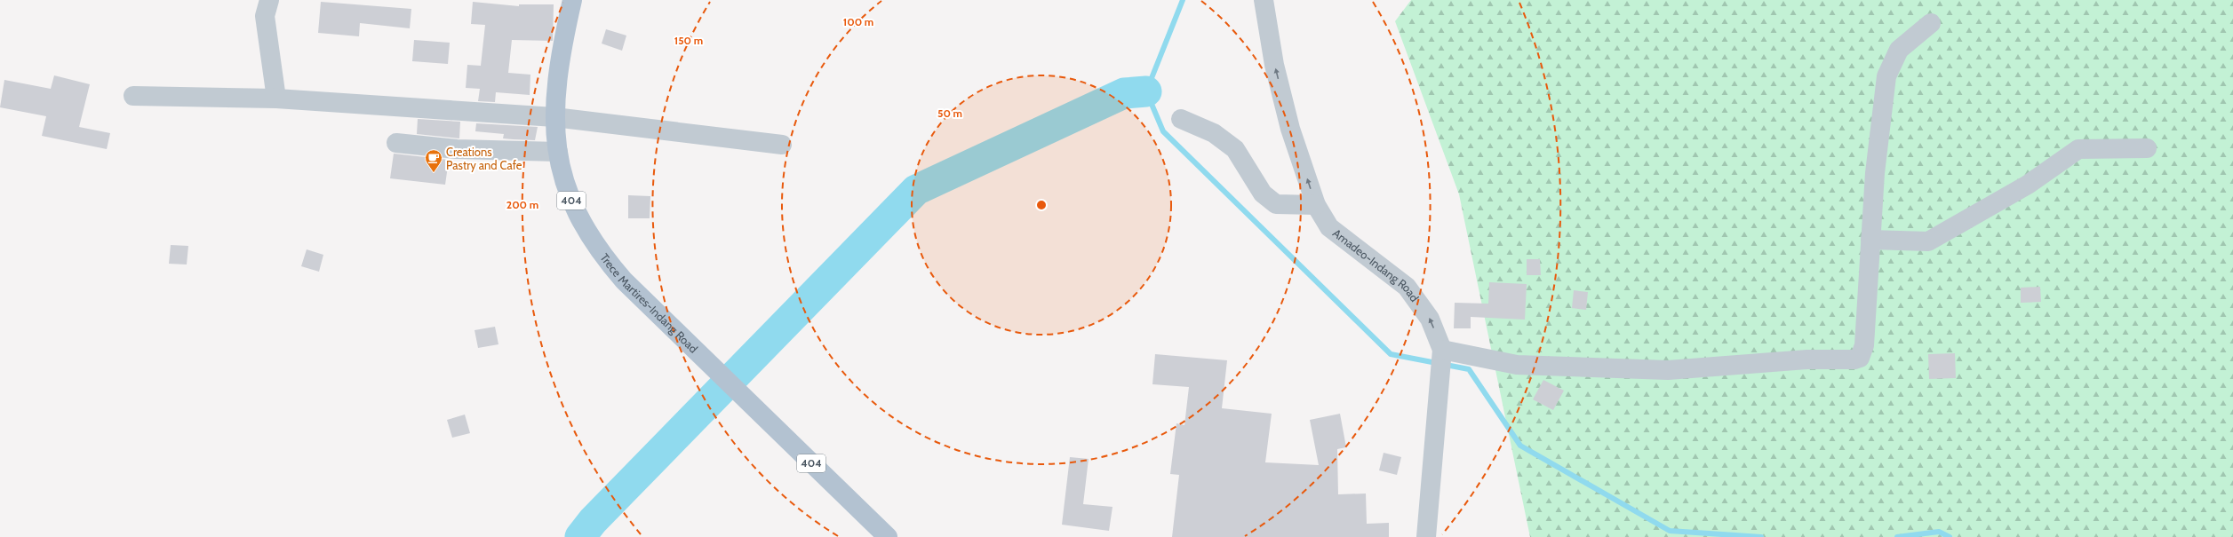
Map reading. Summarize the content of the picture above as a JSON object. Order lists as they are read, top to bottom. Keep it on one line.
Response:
{"streets":{"main road":["404","Trece Martires-Indang Road"],"street":["Amadeo-Indang Road"]},"one_way":["Amadeo-Indang Road"],"places":{"cafe":["Creations Pastry and Cafe"]},"rings":["100 m","150 m","50 m","200 m"]}
